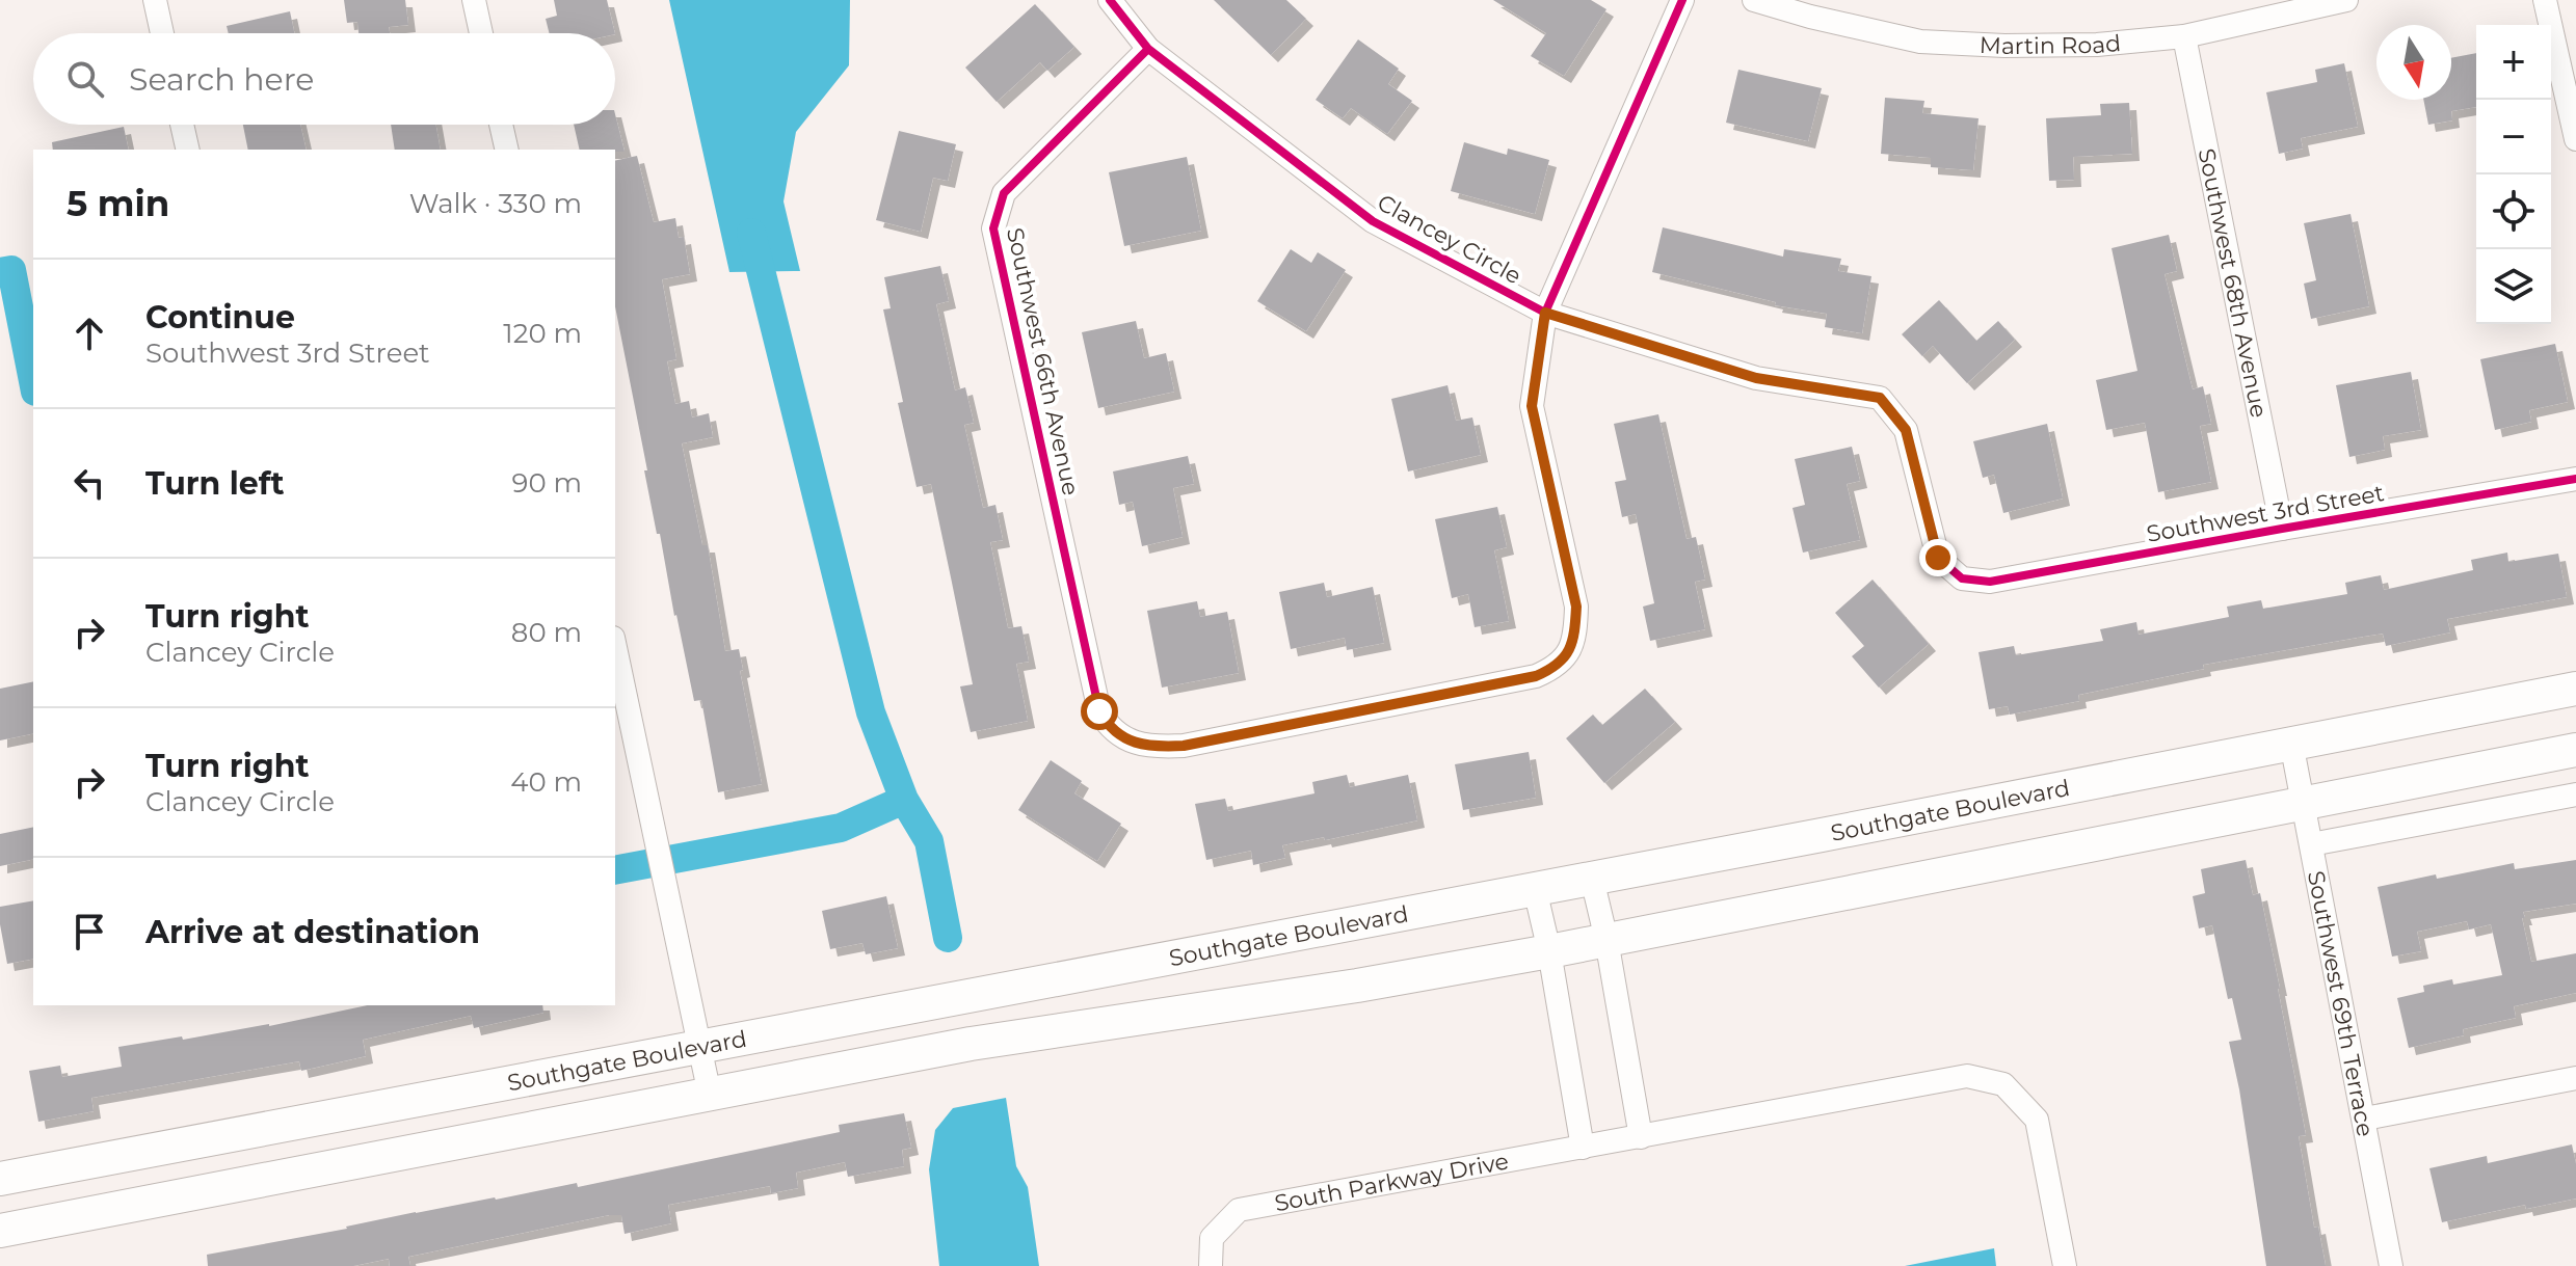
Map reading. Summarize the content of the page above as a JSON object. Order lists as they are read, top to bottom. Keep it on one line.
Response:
{"streets":{"main road":["Southgate Boulevard"],"street":["Martin Road","Clancey Circle","Southwest 68th Avenue","Southwest 66th Avenue","Southwest 3rd Street","Southwest 69th Terrace","South Parkway Drive"]},"crossings":[["Martin Road","Southwest 68th Avenue"],["Clancey Circle","Southwest 66th Avenue"],["Clancey Circle","Southwest 3rd Street"],["Southwest 68th Avenue","Southwest 3rd Street"],["Southgate Boulevard","Southwest 69th Terrace"]],"north":"bottom","page":{"map_buttons":["+","−"],"search":"Search here","heading":["5 min","Walk · 330 m"],"list":[["Continue","Southwest 3rd Street","120 m"],["Turn left","90 m"],["Turn right","Clancey Circle","80 m"],["Turn right","Clancey Circle","40 m"],"Arrive at destination"]}}
